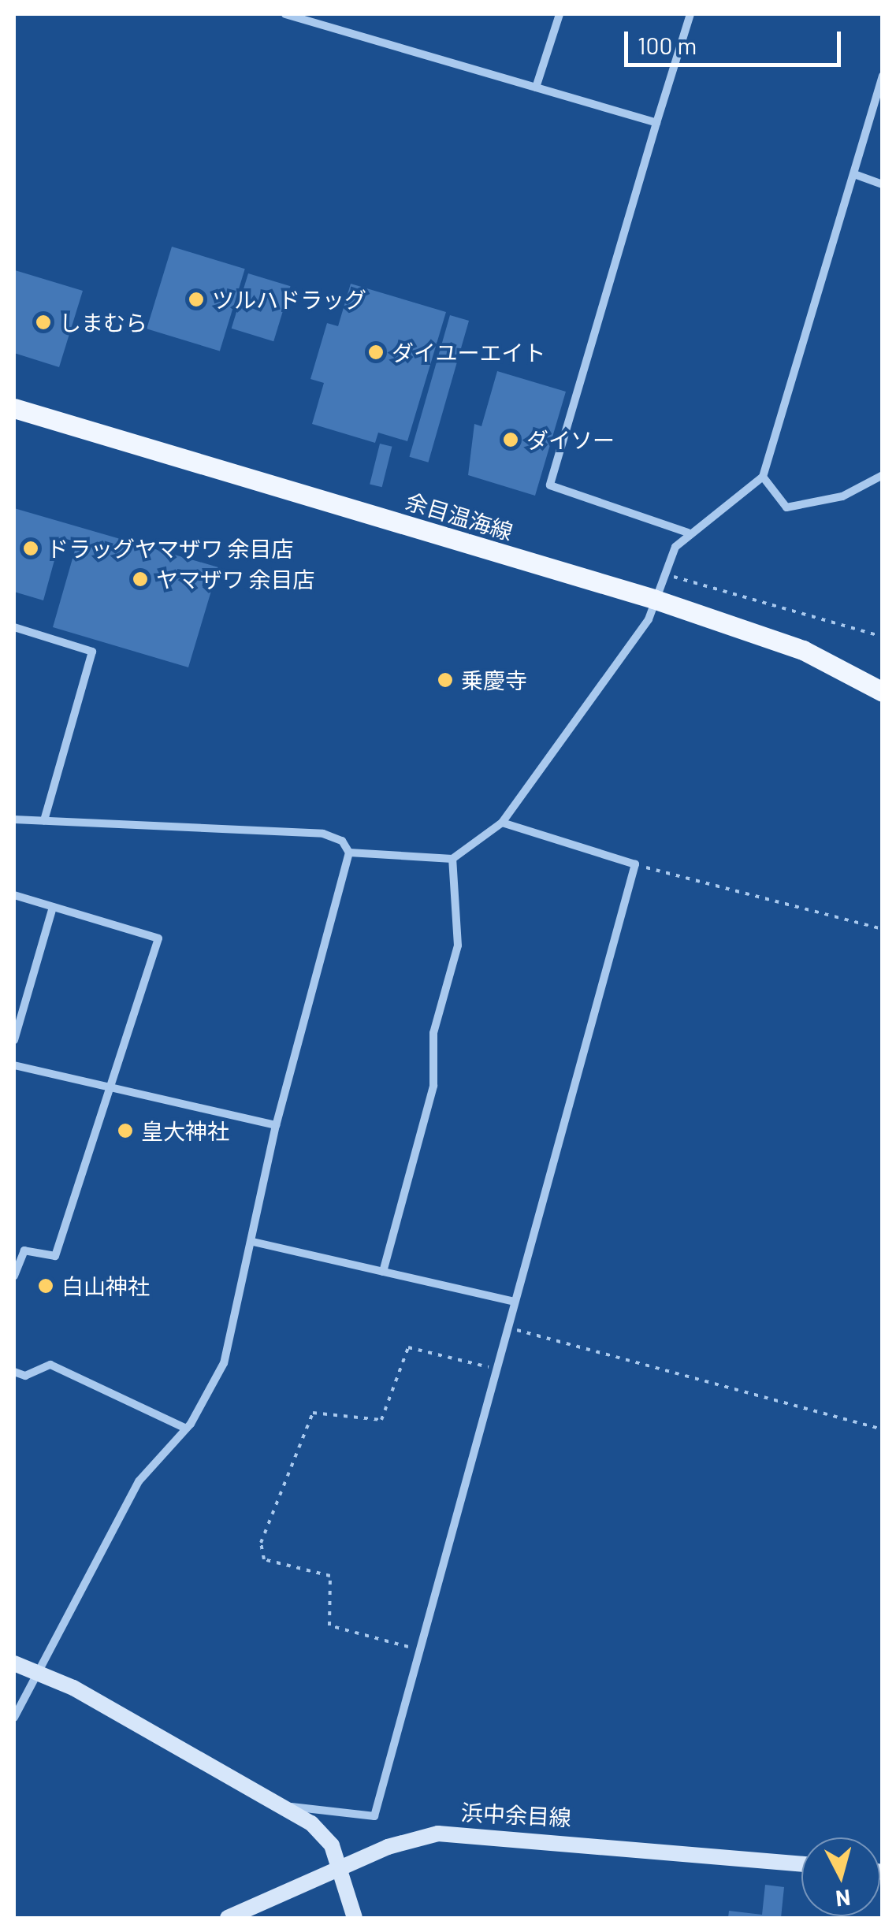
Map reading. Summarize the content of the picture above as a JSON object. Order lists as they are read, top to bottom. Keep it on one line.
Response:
{"streets":{"main road":["余目温海線","浜中余目線"]},"places":["ツルハドラッグ","しまむら","ダイユーエイト","ダイソー","ドラッグヤマザワ 余目店","ヤマザワ 余目店","乗慶寺","皇大神社","白山神社"],"scale_bar":"100 m","north":"bottom"}
